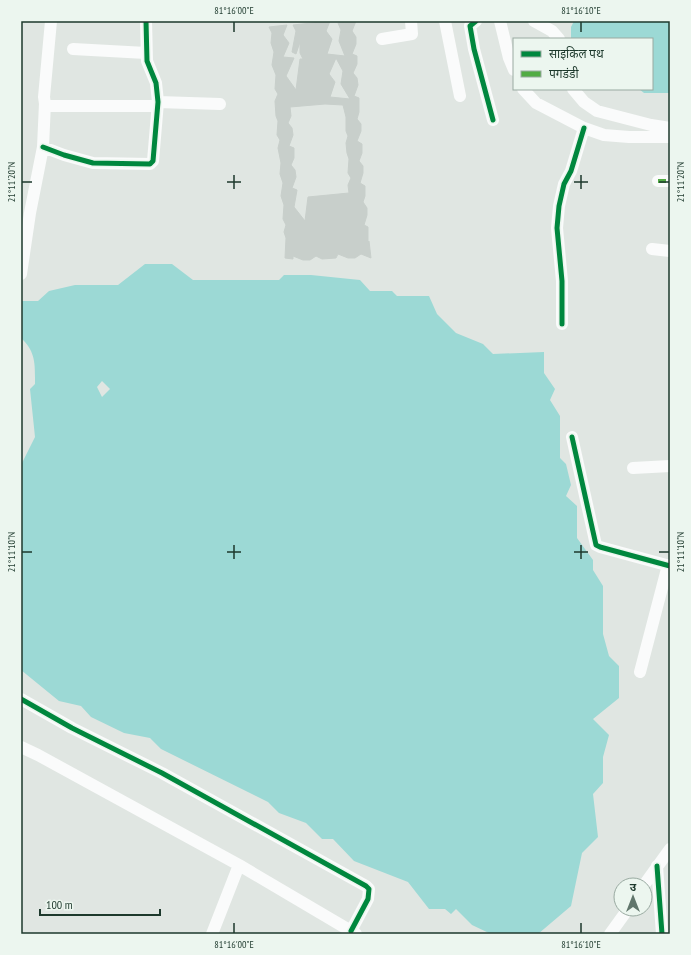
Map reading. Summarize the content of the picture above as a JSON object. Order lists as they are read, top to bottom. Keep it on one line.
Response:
{"legend":["साइकिल पथ","पगडंडी"],"scale_bar":"100 m","north":"top","coordinates":["81°16'00\"E","81°16'10\"E","21°11'20\"N","21°11'10\"N"]}
